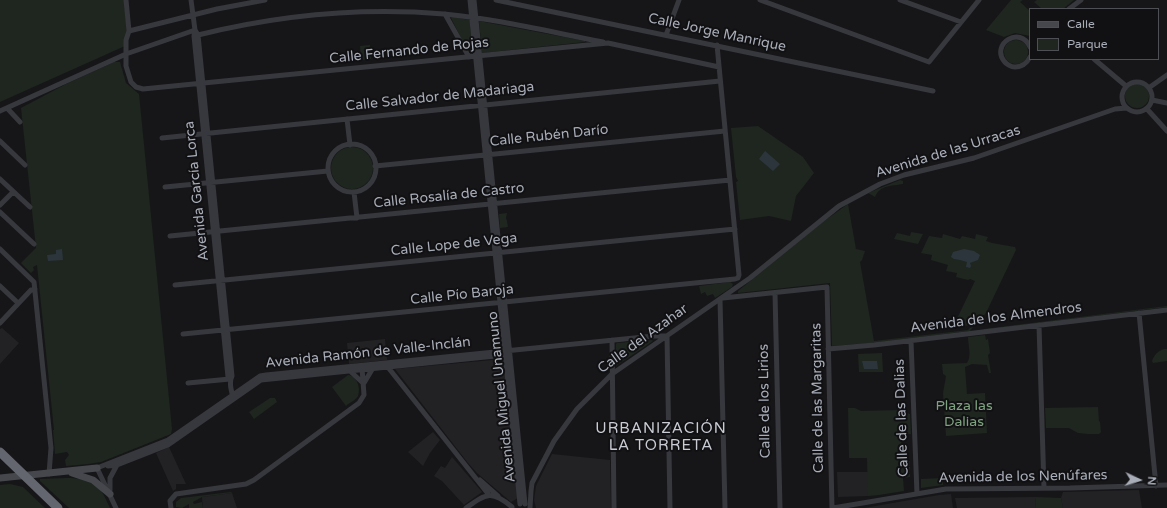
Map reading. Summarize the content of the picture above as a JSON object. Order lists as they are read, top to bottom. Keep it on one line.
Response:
{"streets":{"street":["Calle Jorge Manrique","Calle Fernando de Rojas","Calle Salvador de Madariaga","Calle Rubén Darío","Avenida de las Urracas","Avenida García Lorca","Calle Rosalía de Castro","Calle Lope de Vega","Calle Pío Baroja","Avenida de los Almendros","Calle del Azahar","Avenida Ramón de Valle-Inclán","Avenida Miguel Unamuno","Calle de las Margaritas","Calle de los Lirios","Calle de las Dalias","Avenida de los Nenúfares"]},"crossings":[["Calle Fernando de Rojas","Avenida García Lorca"],["Calle Fernando de Rojas","Avenida Miguel Unamuno"],["Calle Salvador de Madariaga","Avenida García Lorca"],["Calle Salvador de Madariaga","Avenida Miguel Unamuno"],["Calle Rubén Darío","Avenida Miguel Unamuno"],["Avenida de las Urracas","Calle del Azahar"],["Avenida García Lorca","Calle Rosalía de Castro"],["Avenida García Lorca","Calle Lope de Vega"],["Avenida García Lorca","Calle Pío Baroja"],["Avenida García Lorca","Avenida Ramón de Valle-Inclán"],["Calle Rosalía de Castro","Avenida Miguel Unamuno"],["Calle Lope de Vega","Avenida Miguel Unamuno"],["Calle Pío Baroja","Avenida Miguel Unamuno"],["Avenida de los Almendros","Calle de las Margaritas"],["Avenida de los Almendros","Calle de las Dalias"],["Calle del Azahar","Avenida Ramón de Valle-Inclán"],["Avenida Ramón de Valle-Inclán","Avenida Miguel Unamuno"],["Calle de las Margaritas","Calle de los Lirios"],["Calle de las Margaritas","Avenida de los Nenúfares"],["Calle de las Dalias","Avenida de los Nenúfares"]],"districts":["URBANIZACIÓN LA TORRETA"],"parks":["Plaza las Dalias"],"legend":["Calle","Parque"],"north":"right"}
